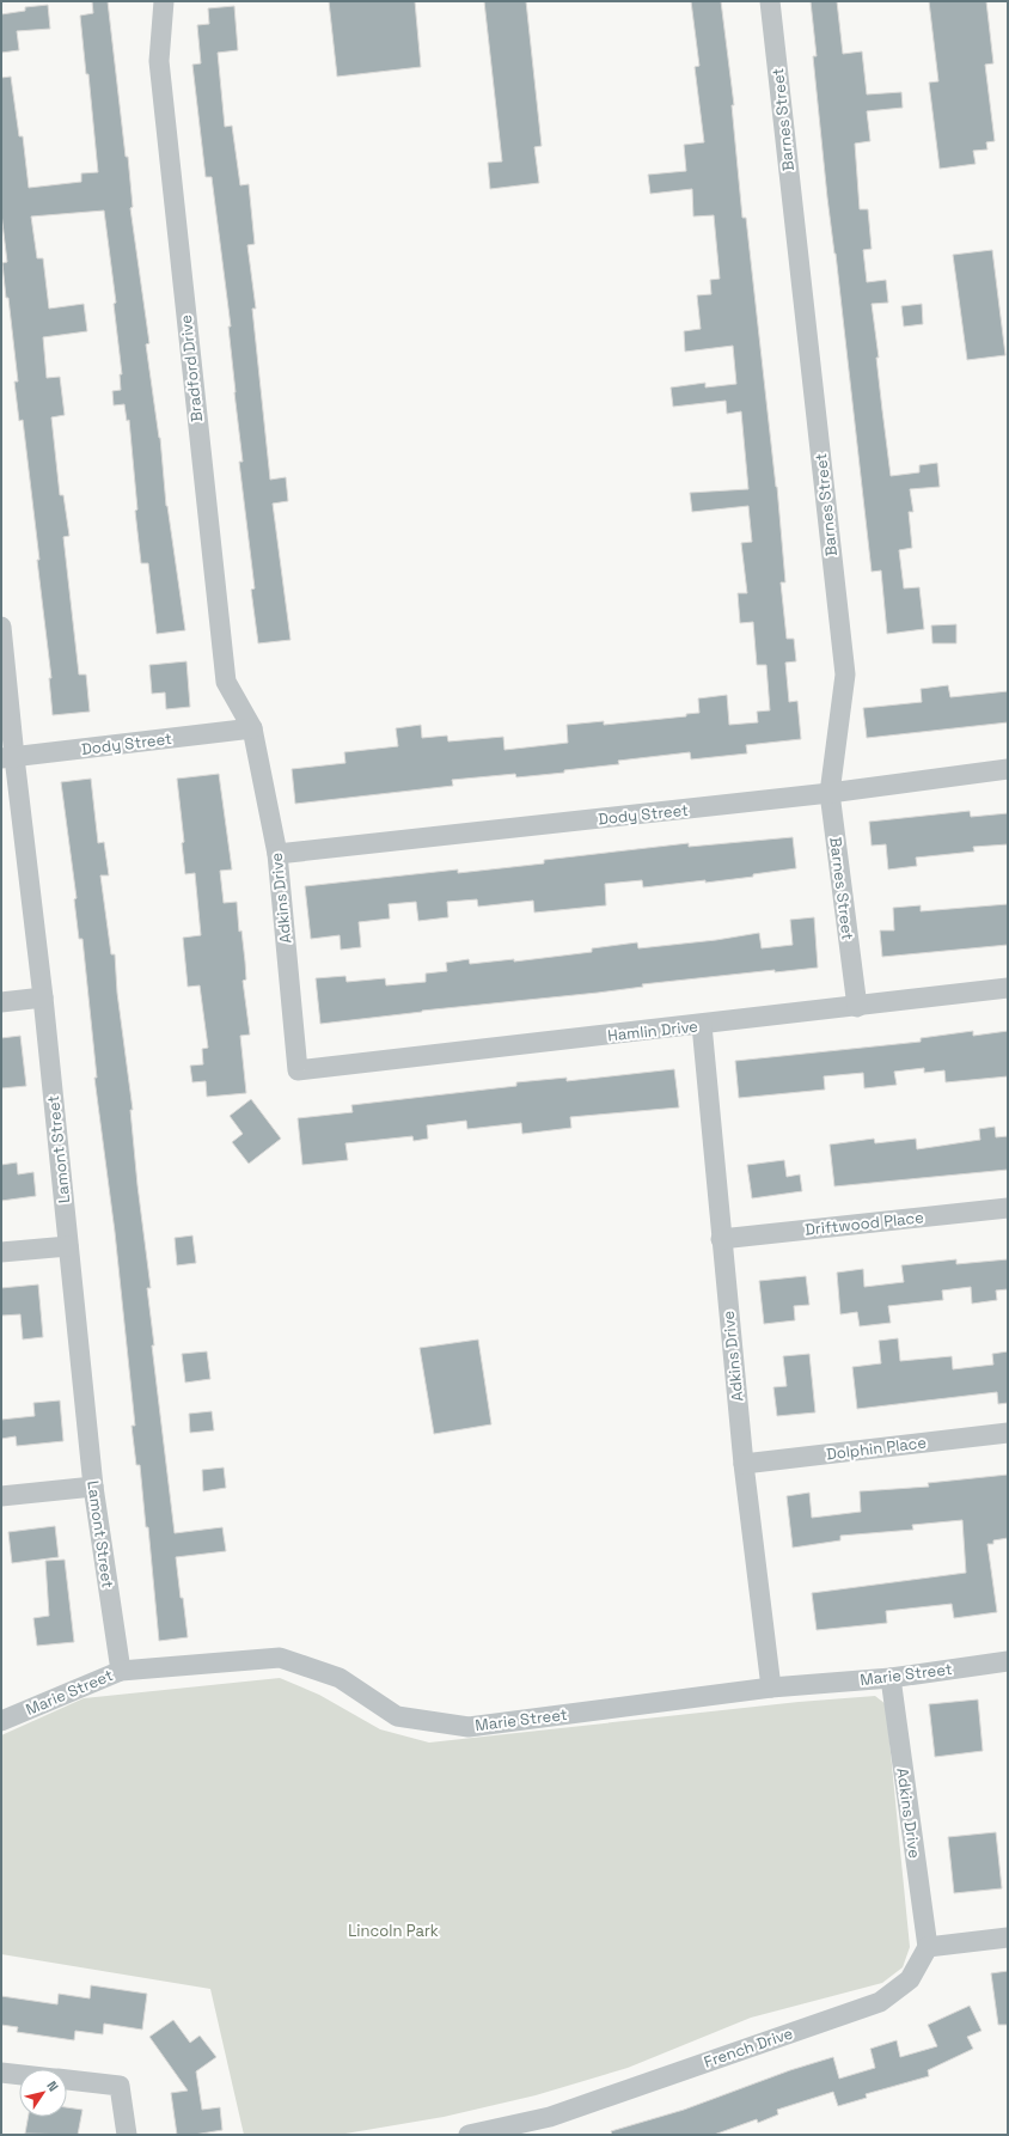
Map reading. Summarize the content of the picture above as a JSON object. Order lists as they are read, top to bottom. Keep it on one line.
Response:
{"streets":{"street":["Barnes Street","Bradford Drive","Dody Street","Adkins Drive","Hamlin Drive","Lamont Street","Driftwood Place","Dolphin Place","Marie Street","French Drive"]},"crossings":[["Barnes Street","Dody Street"],["Barnes Street","Hamlin Drive"],["Bradford Drive","Dody Street"],["Bradford Drive","Adkins Drive"],["Dody Street","Adkins Drive"],["Dody Street","Lamont Street"],["Adkins Drive","Hamlin Drive"],["Adkins Drive","Driftwood Place"],["Adkins Drive","Dolphin Place"],["Adkins Drive","Marie Street"],["Adkins Drive","French Drive"],["Lamont Street","Marie Street"]],"parks":["Lincoln Park"],"north":"top right"}
